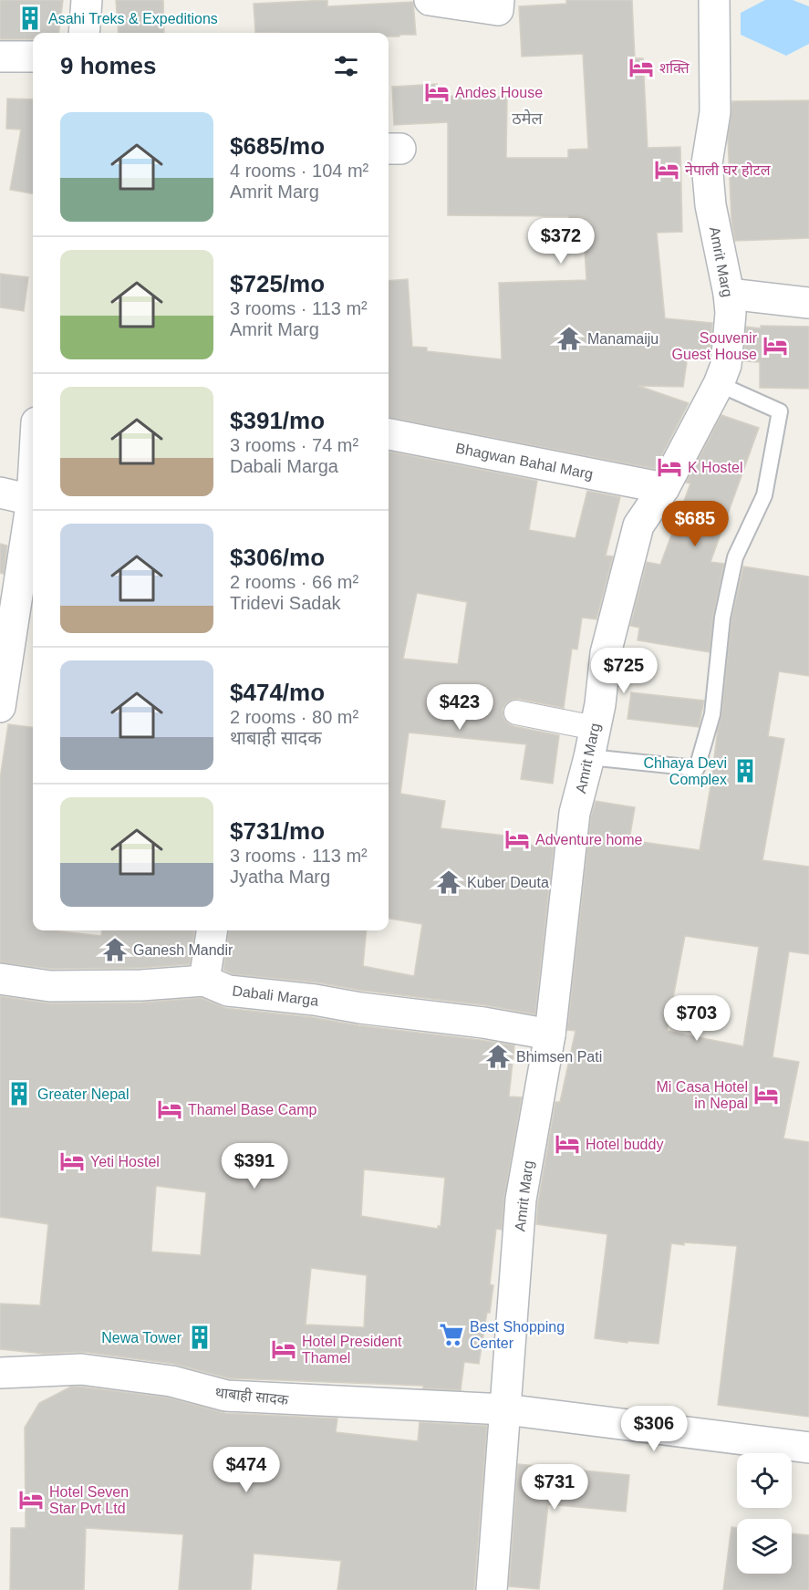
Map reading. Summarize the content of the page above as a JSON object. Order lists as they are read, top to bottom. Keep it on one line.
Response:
{"streets":{"street":["Amrit Marg","Bhagwan Bahal Marg","Dabali Marga","थाबाही सादक"]},"crossings":[["Amrit Marg","Bhagwan Bahal Marg"],["Amrit Marg","Dabali Marga"],["Amrit Marg","थाबाही सादक"]],"districts":["ठमेल"],"places":{"building":["Asahi Treks & Expeditions","Chhaya Devi Complex","Greater Nepal","Newa Tower"],"hotel":["शक्ति","Andes House","नेपाली घर होटल","Souvenir Guest House","K Hostel","Adventure home","Mi Casa Hotel in Nepal","Thamel Base Camp","Hotel buddy","Yeti Hostel","Hotel President Thamel","Hotel Seven Star Pvt Ltd"],"temple":["Manamaiju","Kuber Deuta","Ganesh Mandir","Bhimsen Pati"],"supermarket":["Best Shopping Center"]},"page":{"heading":"9 homes","list":[{"name":"$685/mo","note":"4 rooms · 104 m² · Amrit Marg"},{"name":"$725/mo","note":"3 rooms · 113 m² · Amrit Marg"},{"name":"$391/mo","note":"3 rooms · 74 m² · Dabali Marga"},{"name":"$306/mo","note":"2 rooms · 66 m² · Tridevi Sadak"},{"name":"$474/mo","note":"2 rooms · 80 m² · थाबाही सादक"},{"name":"$731/mo","note":"3 rooms · 113 m² · Jyatha Marg"}],"price":["$372","$685","$725","$423","$703","$391","$306","$474","$731"]}}
